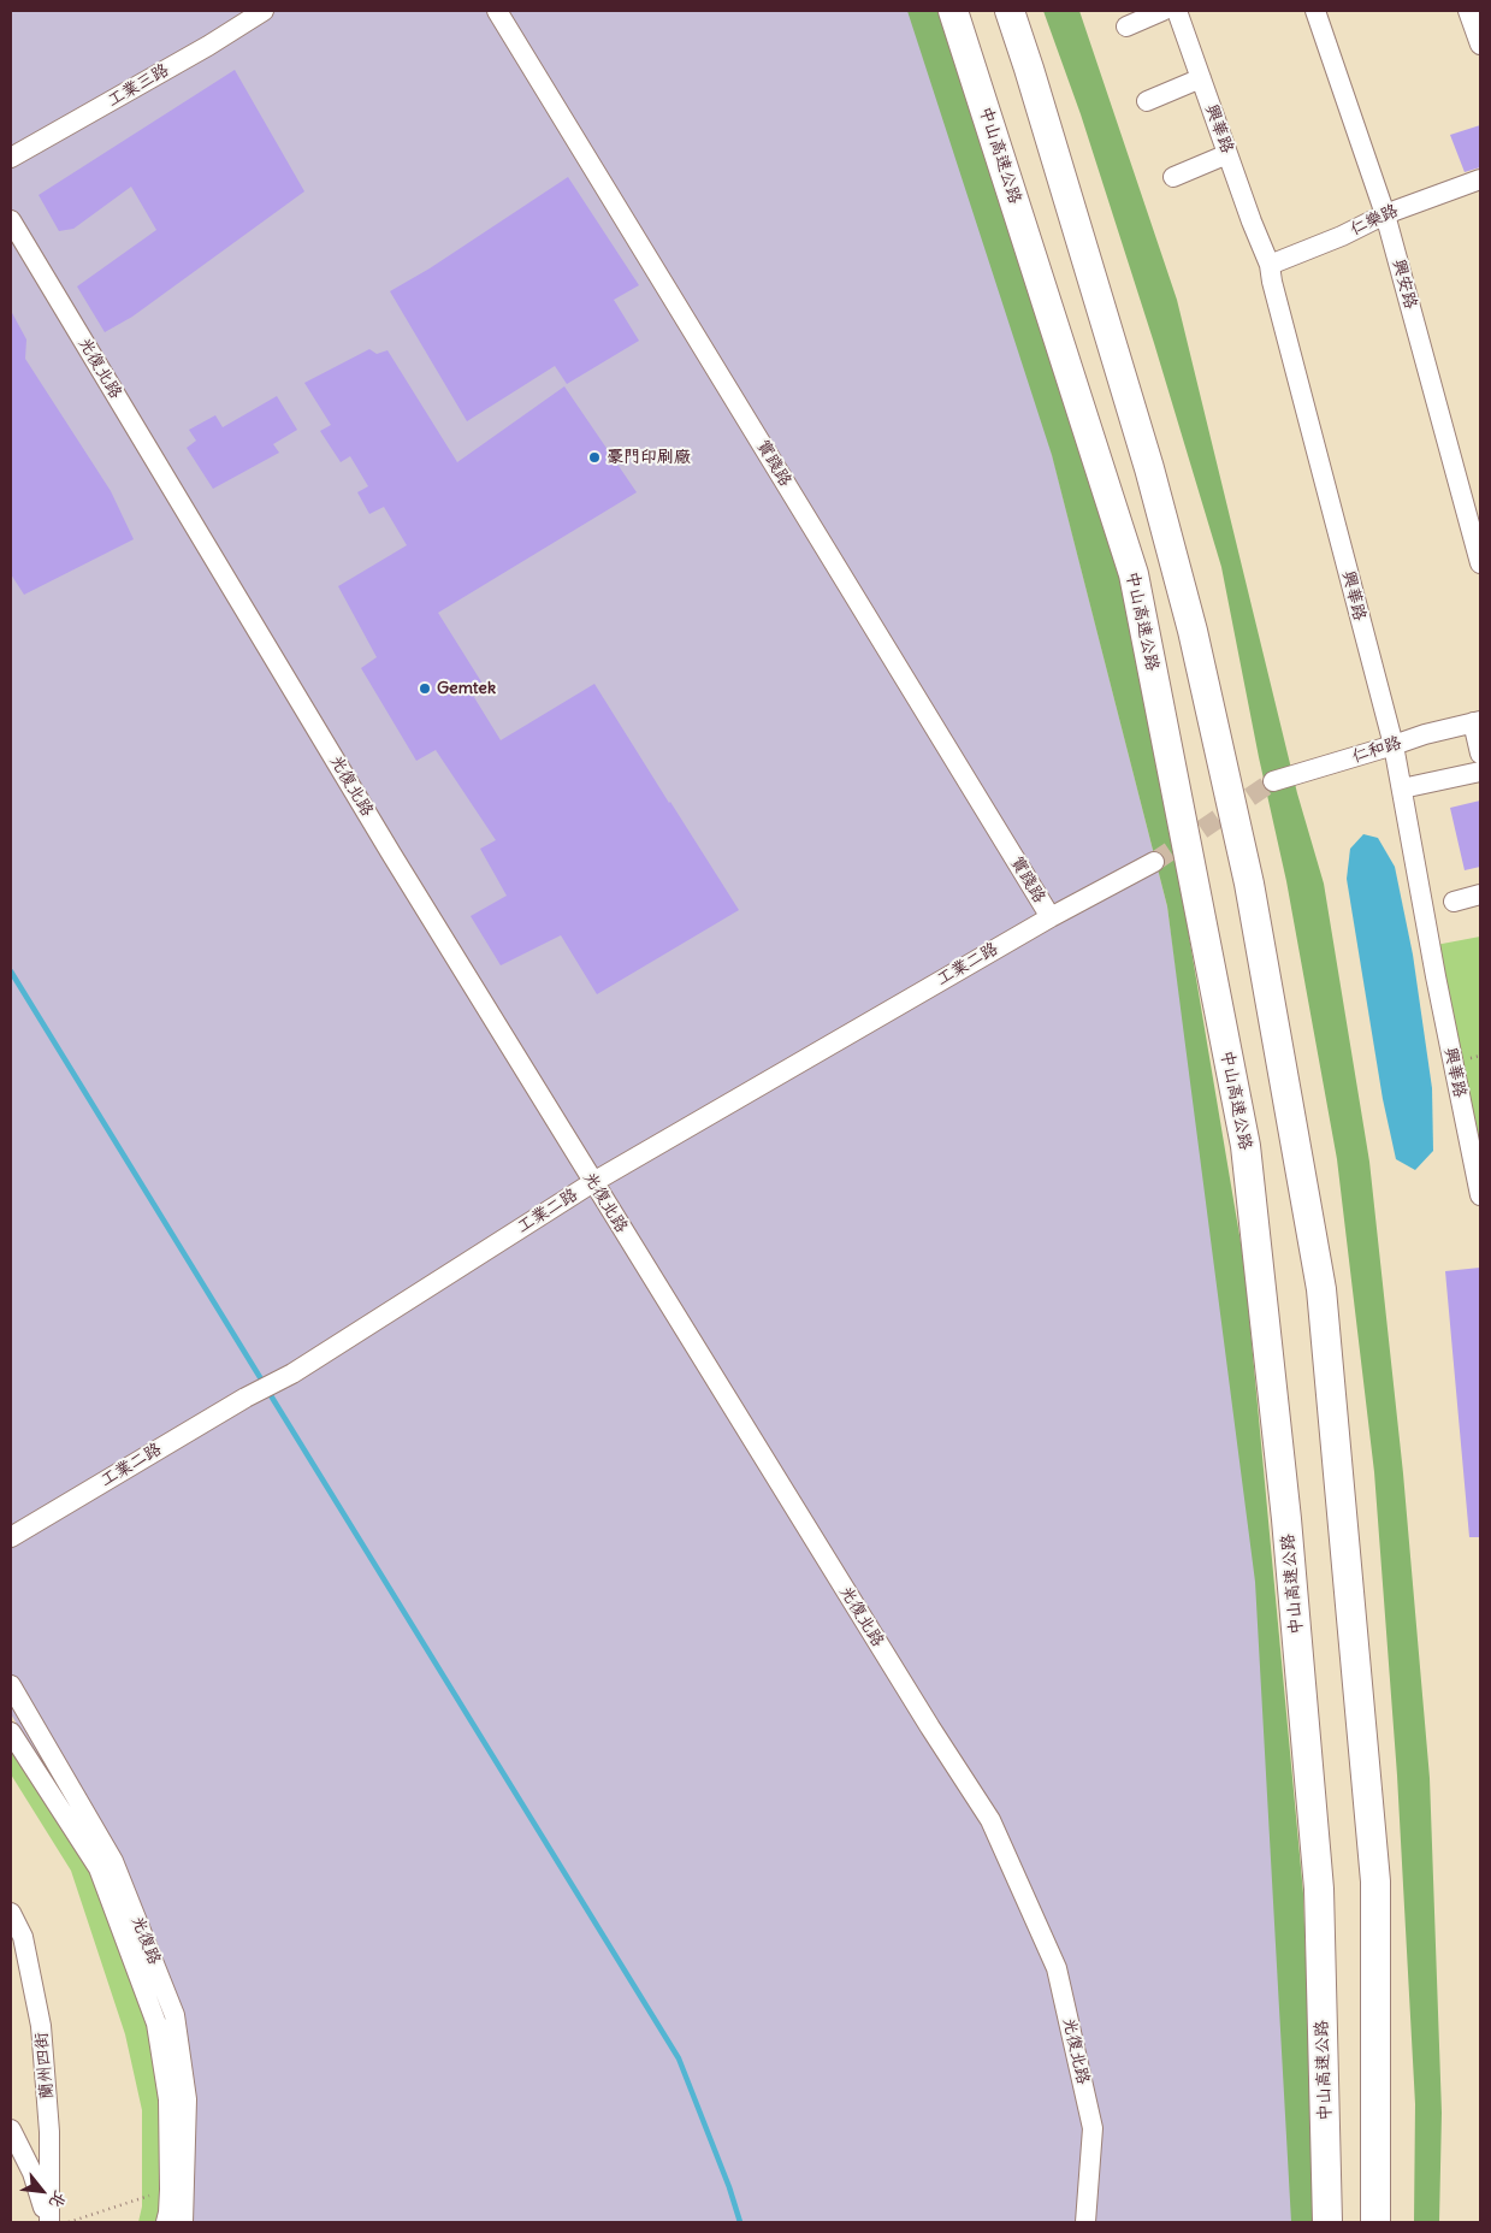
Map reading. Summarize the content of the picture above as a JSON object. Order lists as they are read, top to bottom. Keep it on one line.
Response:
{"streets":{"highway":["中山高速公路"],"street":["工業三路","興華路","仁樂路","興安路","光復北路","實踐路","仁和路","工業二路","光復路","蘭州四街"]},"crossings":[["興華路","仁樂路"],["興華路","仁和路"],["仁樂路","興安路"],["光復北路","工業二路"],["實踐路","工業二路"]],"places":["豪門印刷廠","Gemtek"],"north":"bottom right"}
